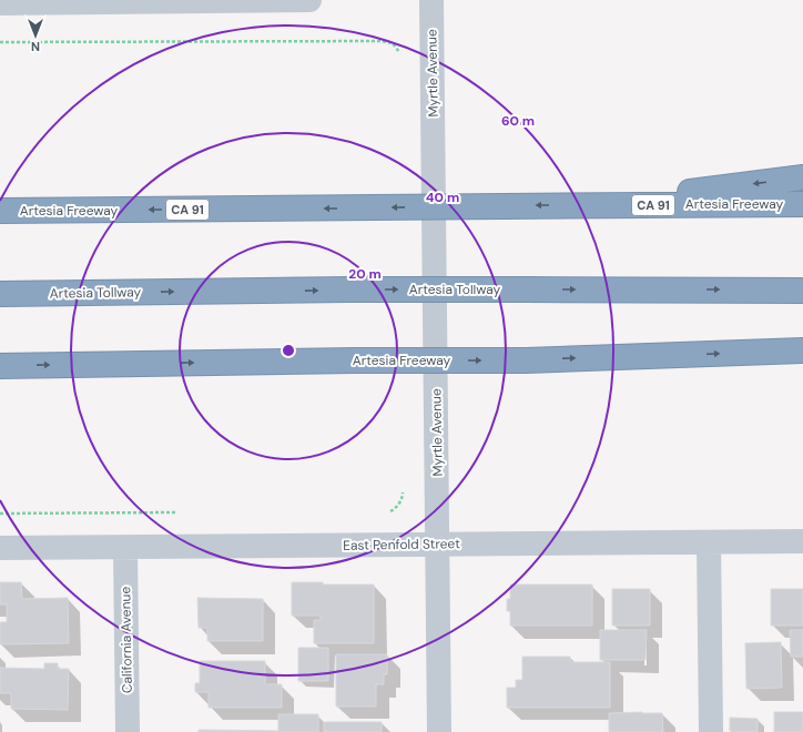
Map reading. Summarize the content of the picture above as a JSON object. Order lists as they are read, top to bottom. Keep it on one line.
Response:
{"streets":{"highway":["Artesia Freeway","CA 91","Artesia Tollway"],"street":["Myrtle Avenue","East Penfold Street","California Avenue"]},"crossings":[["Myrtle Avenue","East Penfold Street"],["East Penfold Street","California Avenue"]],"one_way":["Artesia Tollway"],"north":"bottom","rings":["60 m","40 m","20 m"]}
